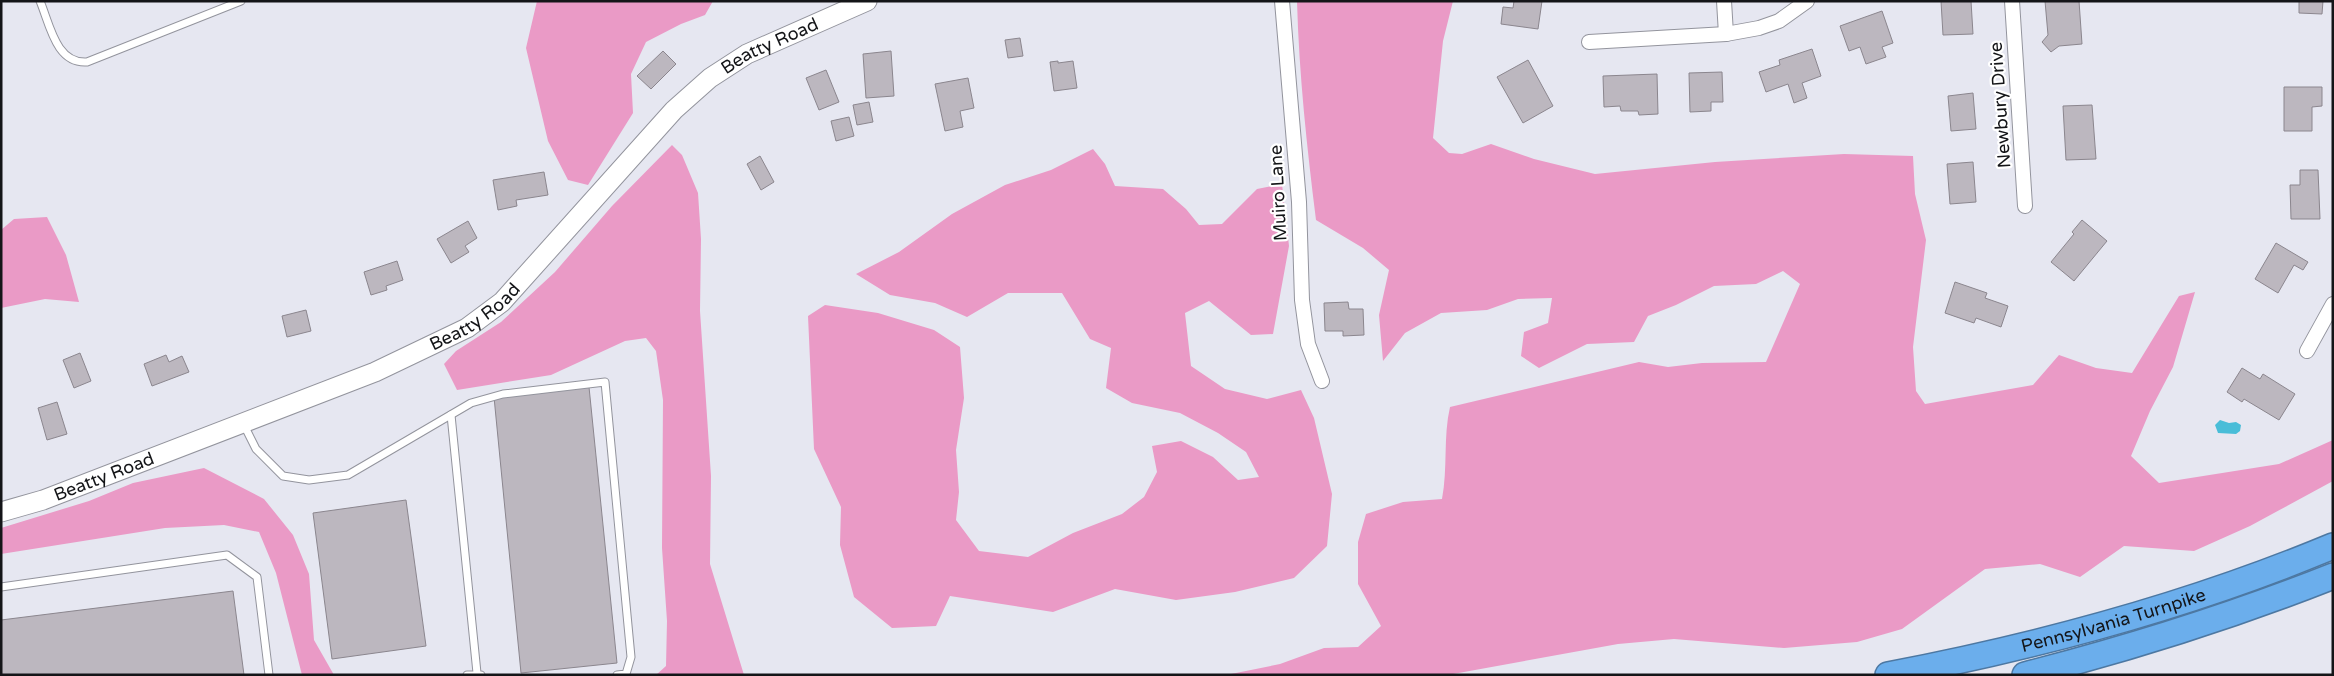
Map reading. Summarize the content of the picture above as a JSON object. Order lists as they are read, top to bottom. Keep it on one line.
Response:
{"streets":{"highway":["Pennsylvania Turnpike"],"street":["Beatty Road","Newbury Drive","Muiro Lane"]}}
